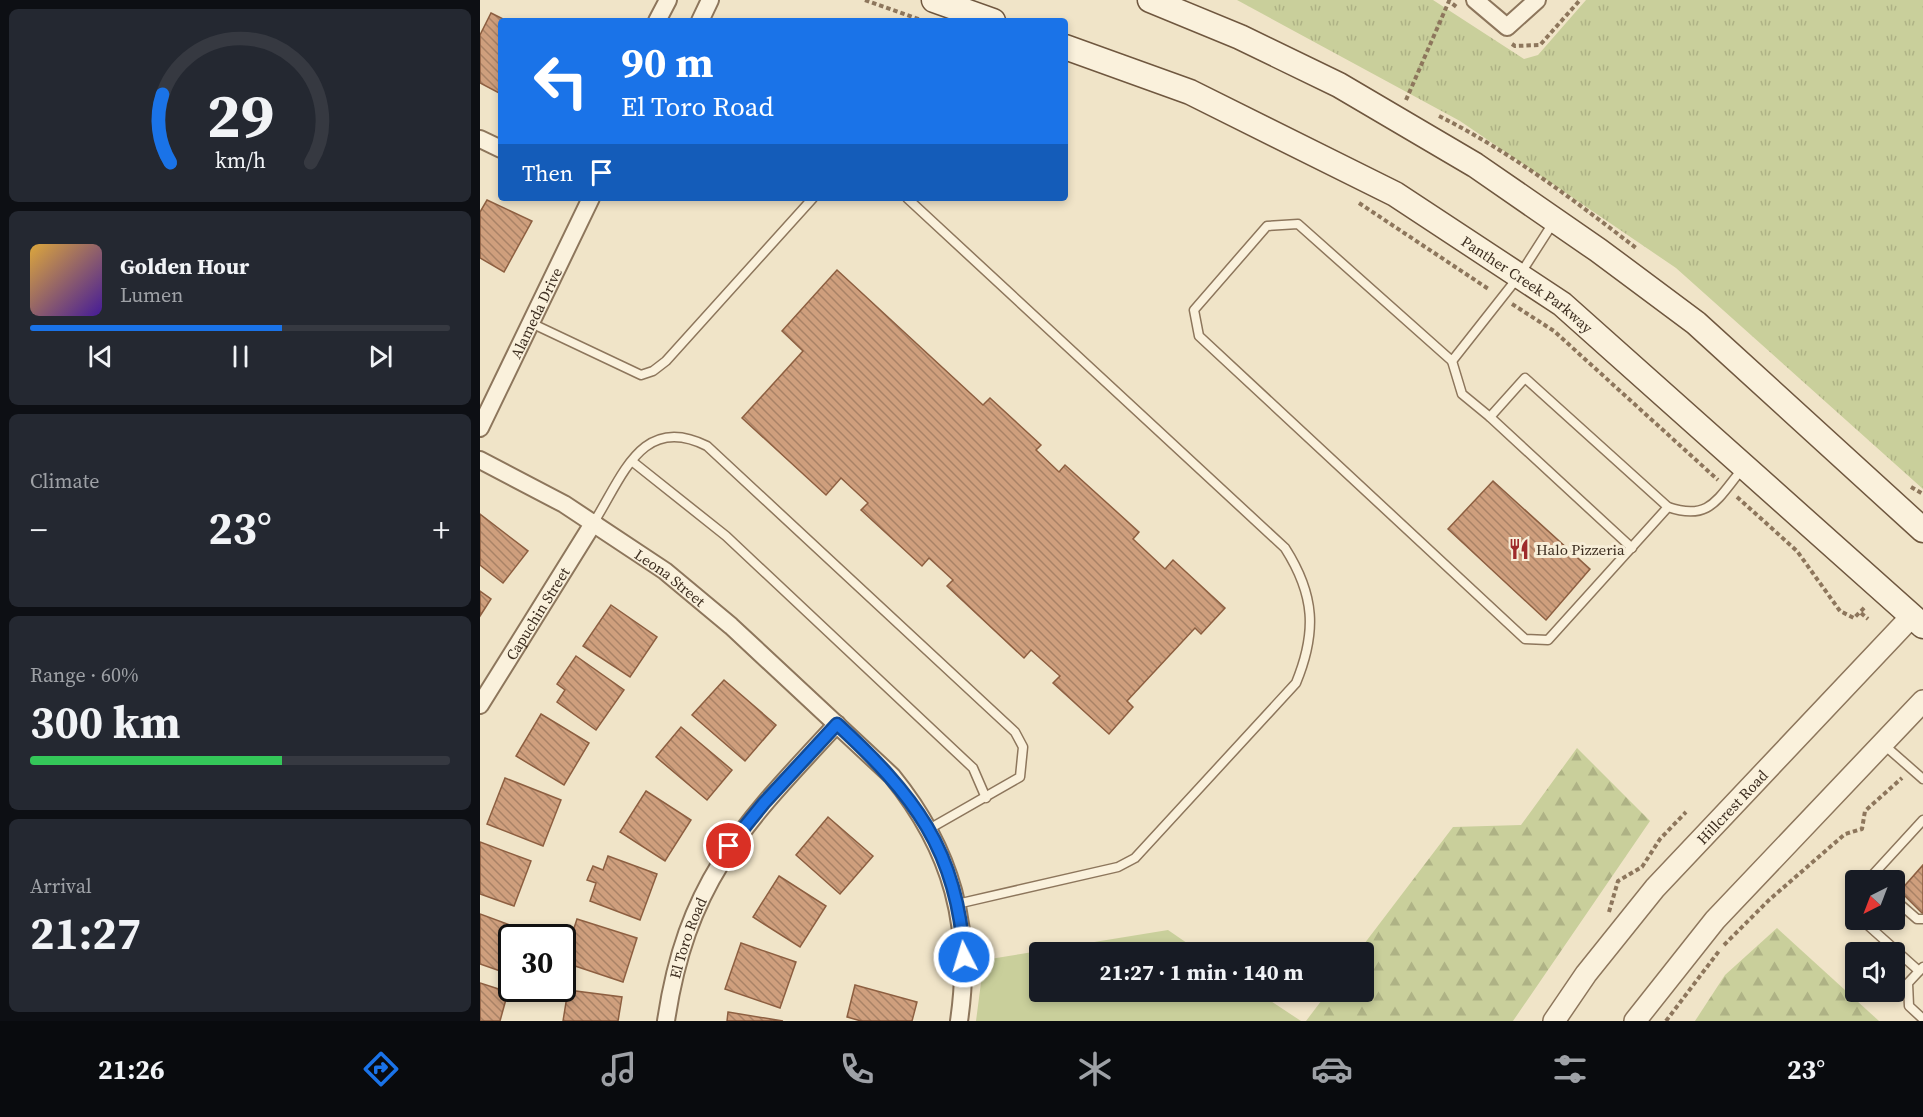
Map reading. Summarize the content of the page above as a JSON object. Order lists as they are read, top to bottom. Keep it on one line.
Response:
{"streets":{"main road":["Panther Creek Parkway"],"street":["Alameda Drive","Leona Street","Capuchin Street","Hillcrest Road","El Toro Road"]},"crossings":[["Panther Creek Parkway","Hillcrest Road"],["Leona Street","Capuchin Street"],["Leona Street","El Toro Road"]],"places":{"restaurant":["Halo Pizzeria"]},"north":"bottom left","page":{"turn":["90 m","El Toro Road"],"then":"Then","song":["Golden Hour","Lumen"],"tile":["Climate",["Range · 60%","300 km"],["Arrival","21:27"]],"heat":["−","23°","+"],"limit":"30","trip":"21:27 · 1 min · 140 m","tabs":["21:26","23°"],"gauge":["29","km/h"]}}
